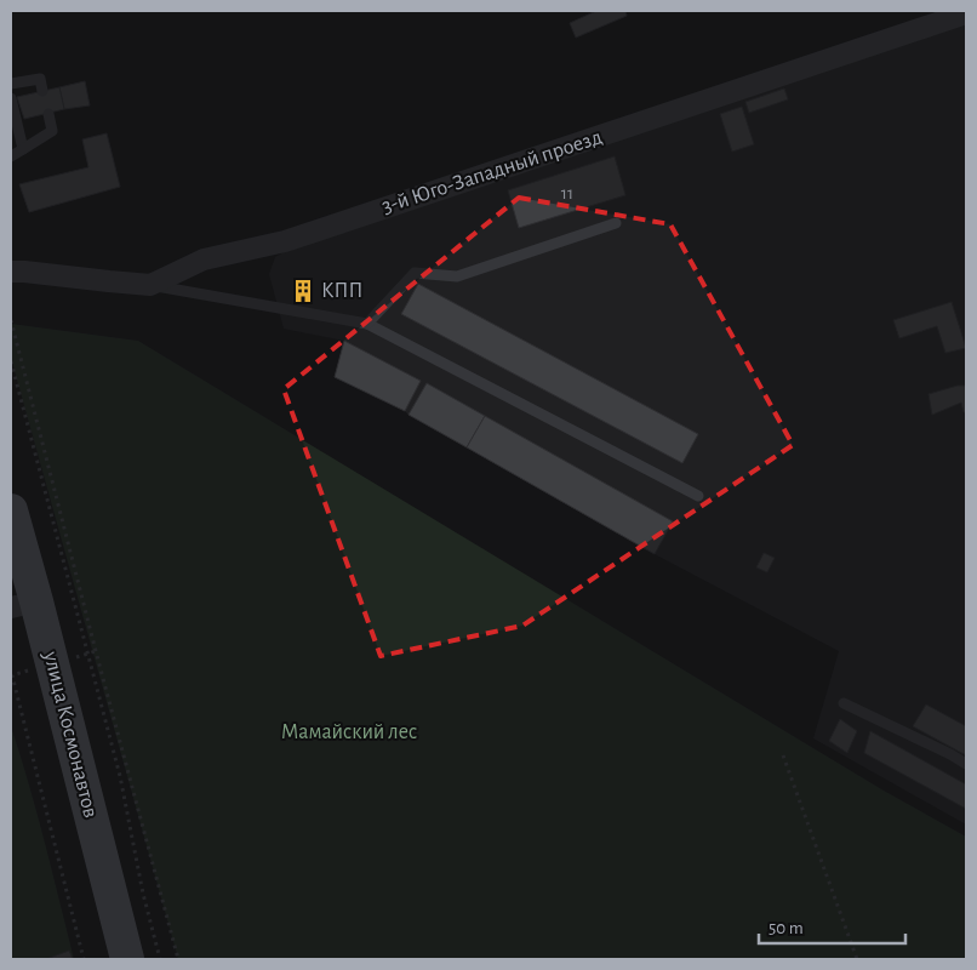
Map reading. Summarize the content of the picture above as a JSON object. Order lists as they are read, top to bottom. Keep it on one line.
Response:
{"streets":{"main road":["улица Космонавтов"],"street":["3-й Юго-Западный проезд"]},"parks":["Мамайский лес"],"places":{"building":["КПП"]},"house_numbers":["11"],"scale_bar":"50 m"}
